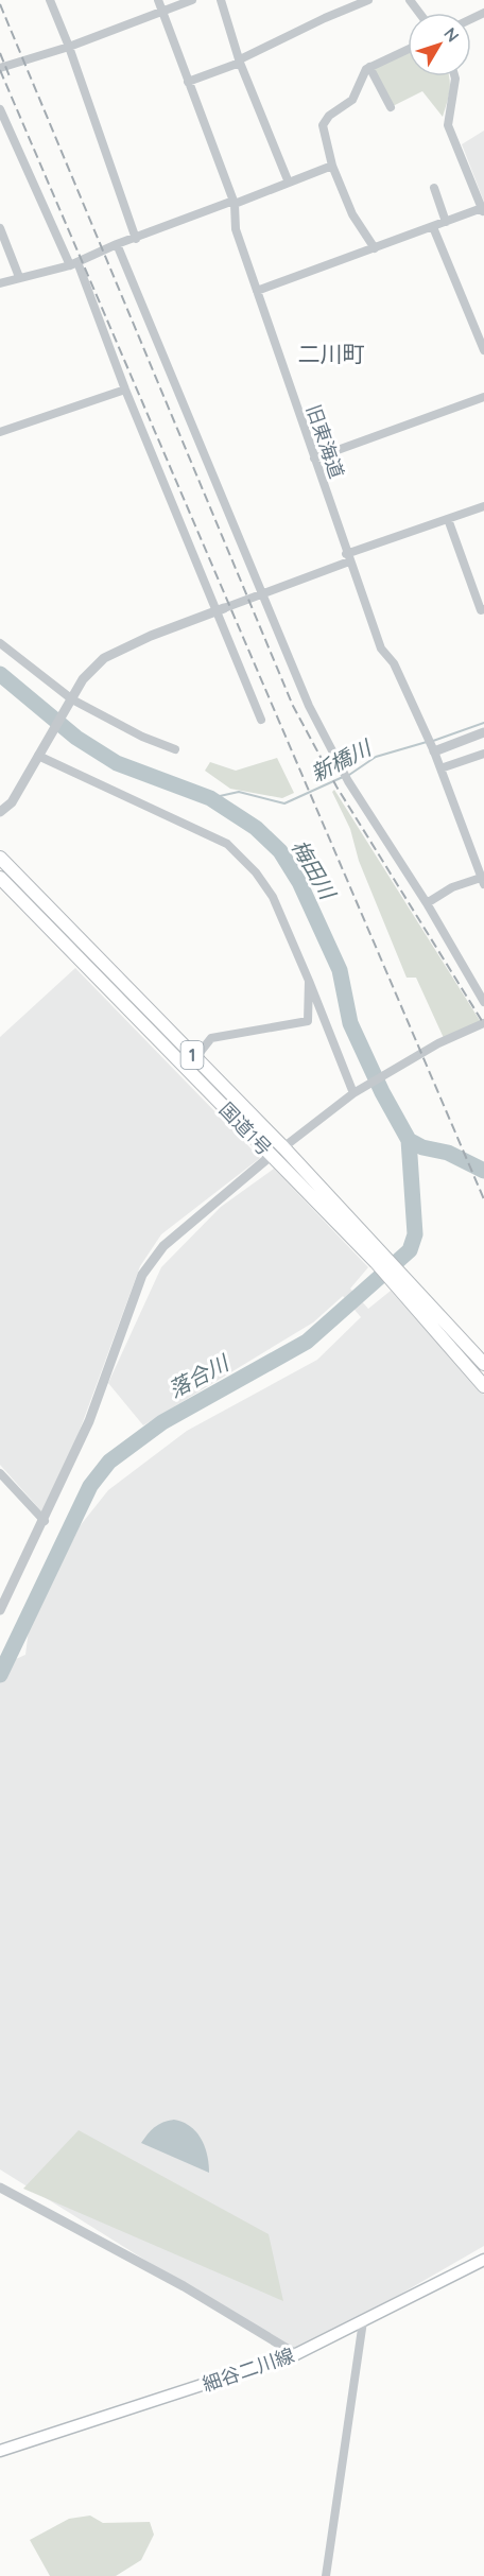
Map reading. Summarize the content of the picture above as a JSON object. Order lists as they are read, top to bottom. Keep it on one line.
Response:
{"streets":{"highway":["1","国道1号"],"main road":["細谷二川線"],"street":["旧東海道"]},"districts":["二川町"],"water":["新橋川","梅田川","落合川"],"north":"top right"}
